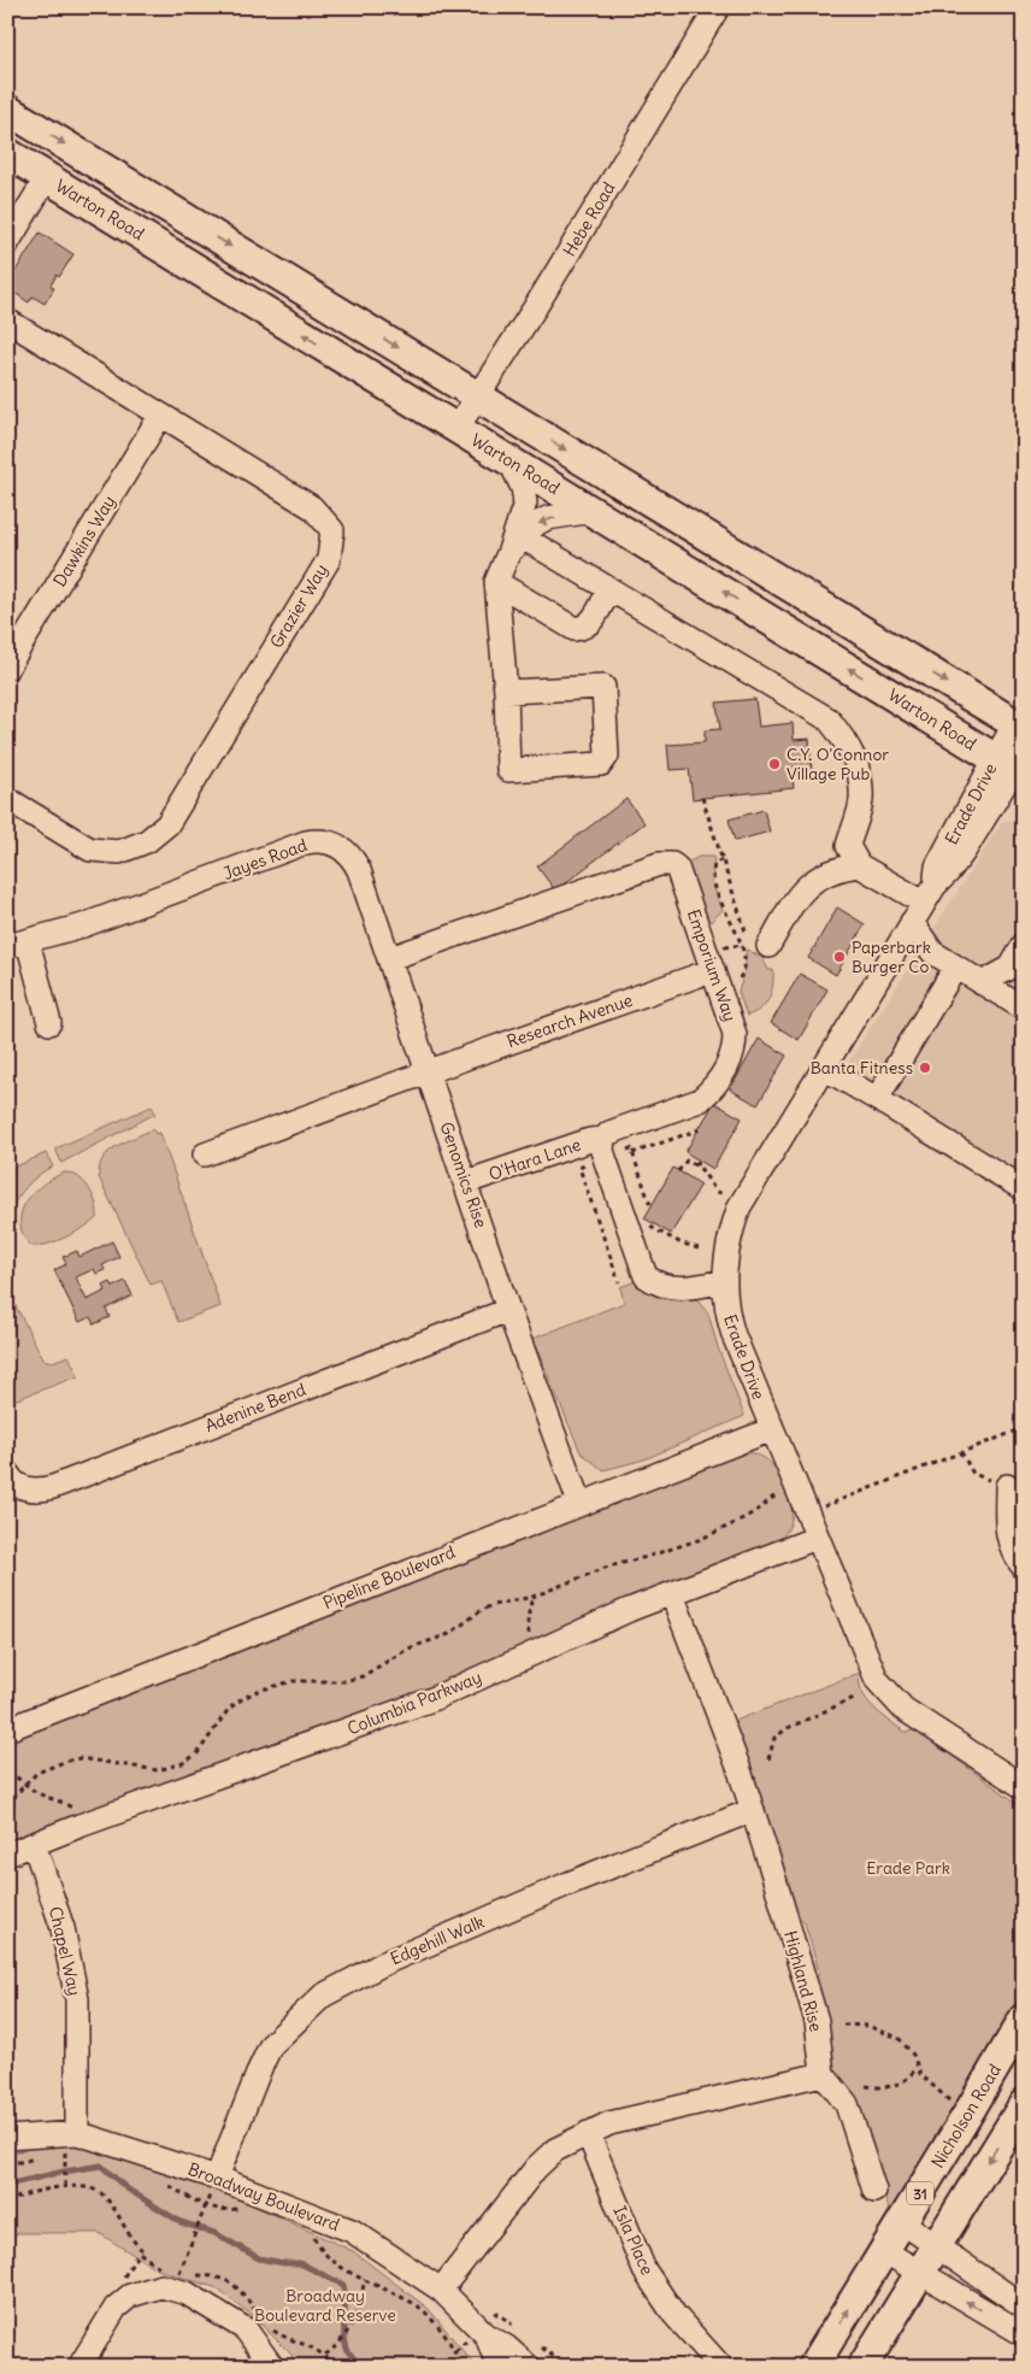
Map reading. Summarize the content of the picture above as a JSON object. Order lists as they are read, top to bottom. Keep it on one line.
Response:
{"streets":{"main road":["Warton Road","Nicholson Road","31"],"street":["Hebe Road","Dawkins Way","Grazier Way","Erade Drive","Jayes Road","Emporium Way","Research Avenue","O'Hara Lane","Genomics Rise","Adenine Bend","Pipeline Boulevard","Columbia Parkway","Edgehill Walk","Chapel Way","Highland Rise","Broadway Boulevard","Isla Place"]},"crossings":[["Warton Road","Hebe Road"],["Warton Road","Erade Drive"],["Dawkins Way","Grazier Way"],["Erade Drive","Pipeline Boulevard"],["Erade Drive","Columbia Parkway"],["Jayes Road","Emporium Way"],["Jayes Road","Research Avenue"],["Jayes Road","Genomics Rise"],["Emporium Way","Research Avenue"],["Emporium Way","O'Hara Lane"],["Research Avenue","Genomics Rise"],["O'Hara Lane","Genomics Rise"],["Genomics Rise","Adenine Bend"],["Genomics Rise","Pipeline Boulevard"],["Columbia Parkway","Chapel Way"],["Columbia Parkway","Highland Rise"],["Edgehill Walk","Highland Rise"],["Edgehill Walk","Broadway Boulevard"],["Chapel Way","Broadway Boulevard"]],"parks":["Erade Park","Broadway Boulevard Reserve"],"places":["C.Y. O'Connor Village Pub","Paperbark Burger Co","Banta Fitness"]}
